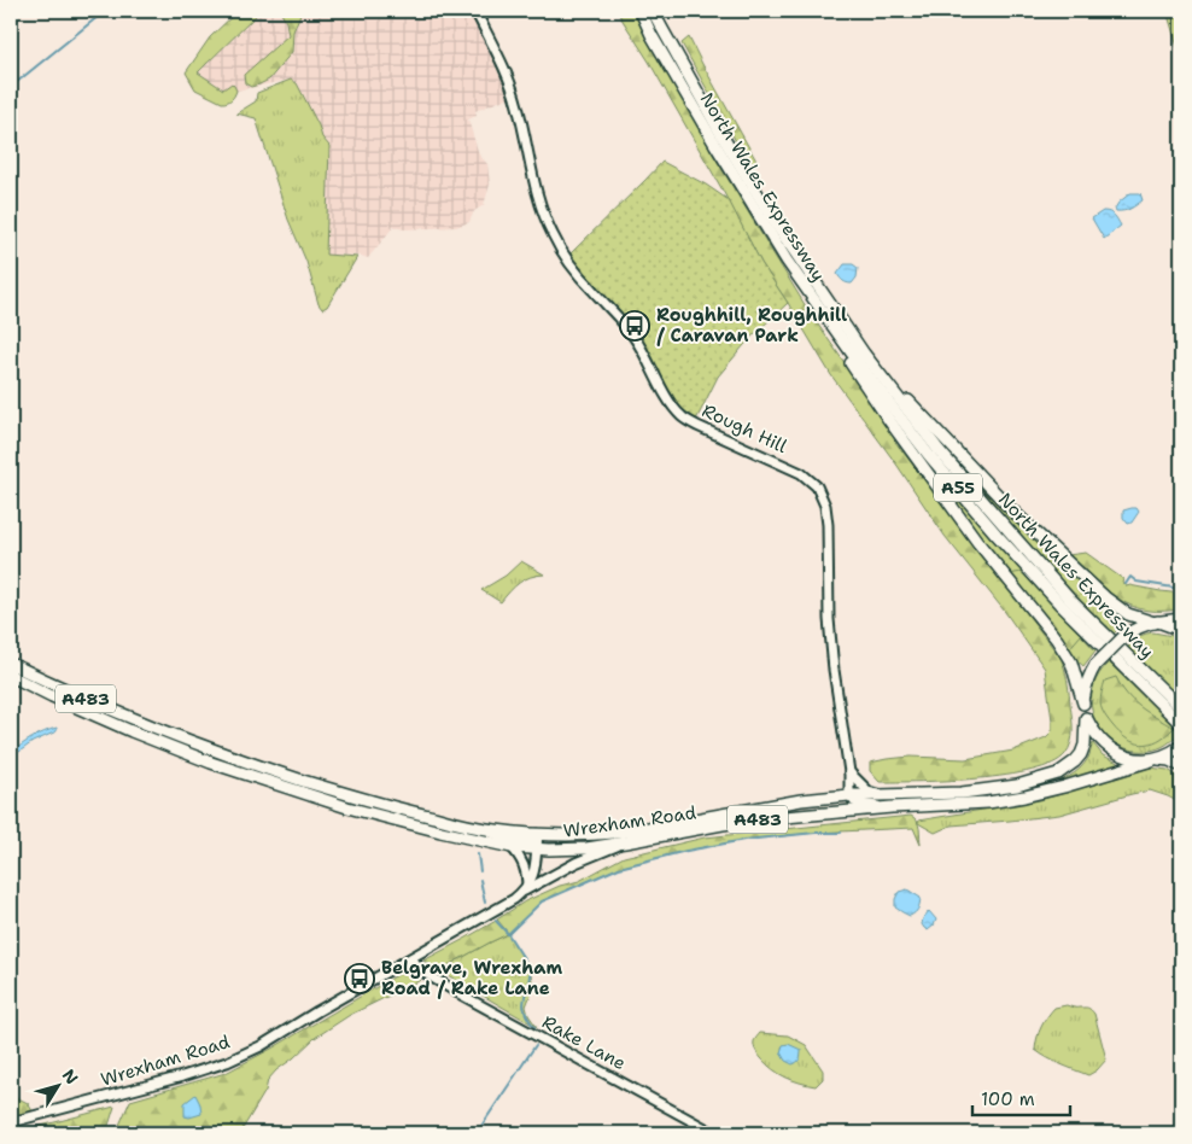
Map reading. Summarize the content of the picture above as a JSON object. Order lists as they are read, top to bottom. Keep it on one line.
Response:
{"streets":{"highway":["North Wales Expressway","A55","A483","Wrexham Road"],"street":["Rough Hill","Rake Lane"]},"crossings":[["Rough Hill","Wrexham Road"],["A483","Wrexham Road"],["Wrexham Road","Rake Lane"]],"places":{"bus stop":["Roughhill, Roughhill / Caravan Park","Belgrave, Wrexham Road / Rake Lane"]},"scale_bar":"100 m","north":"top right"}
